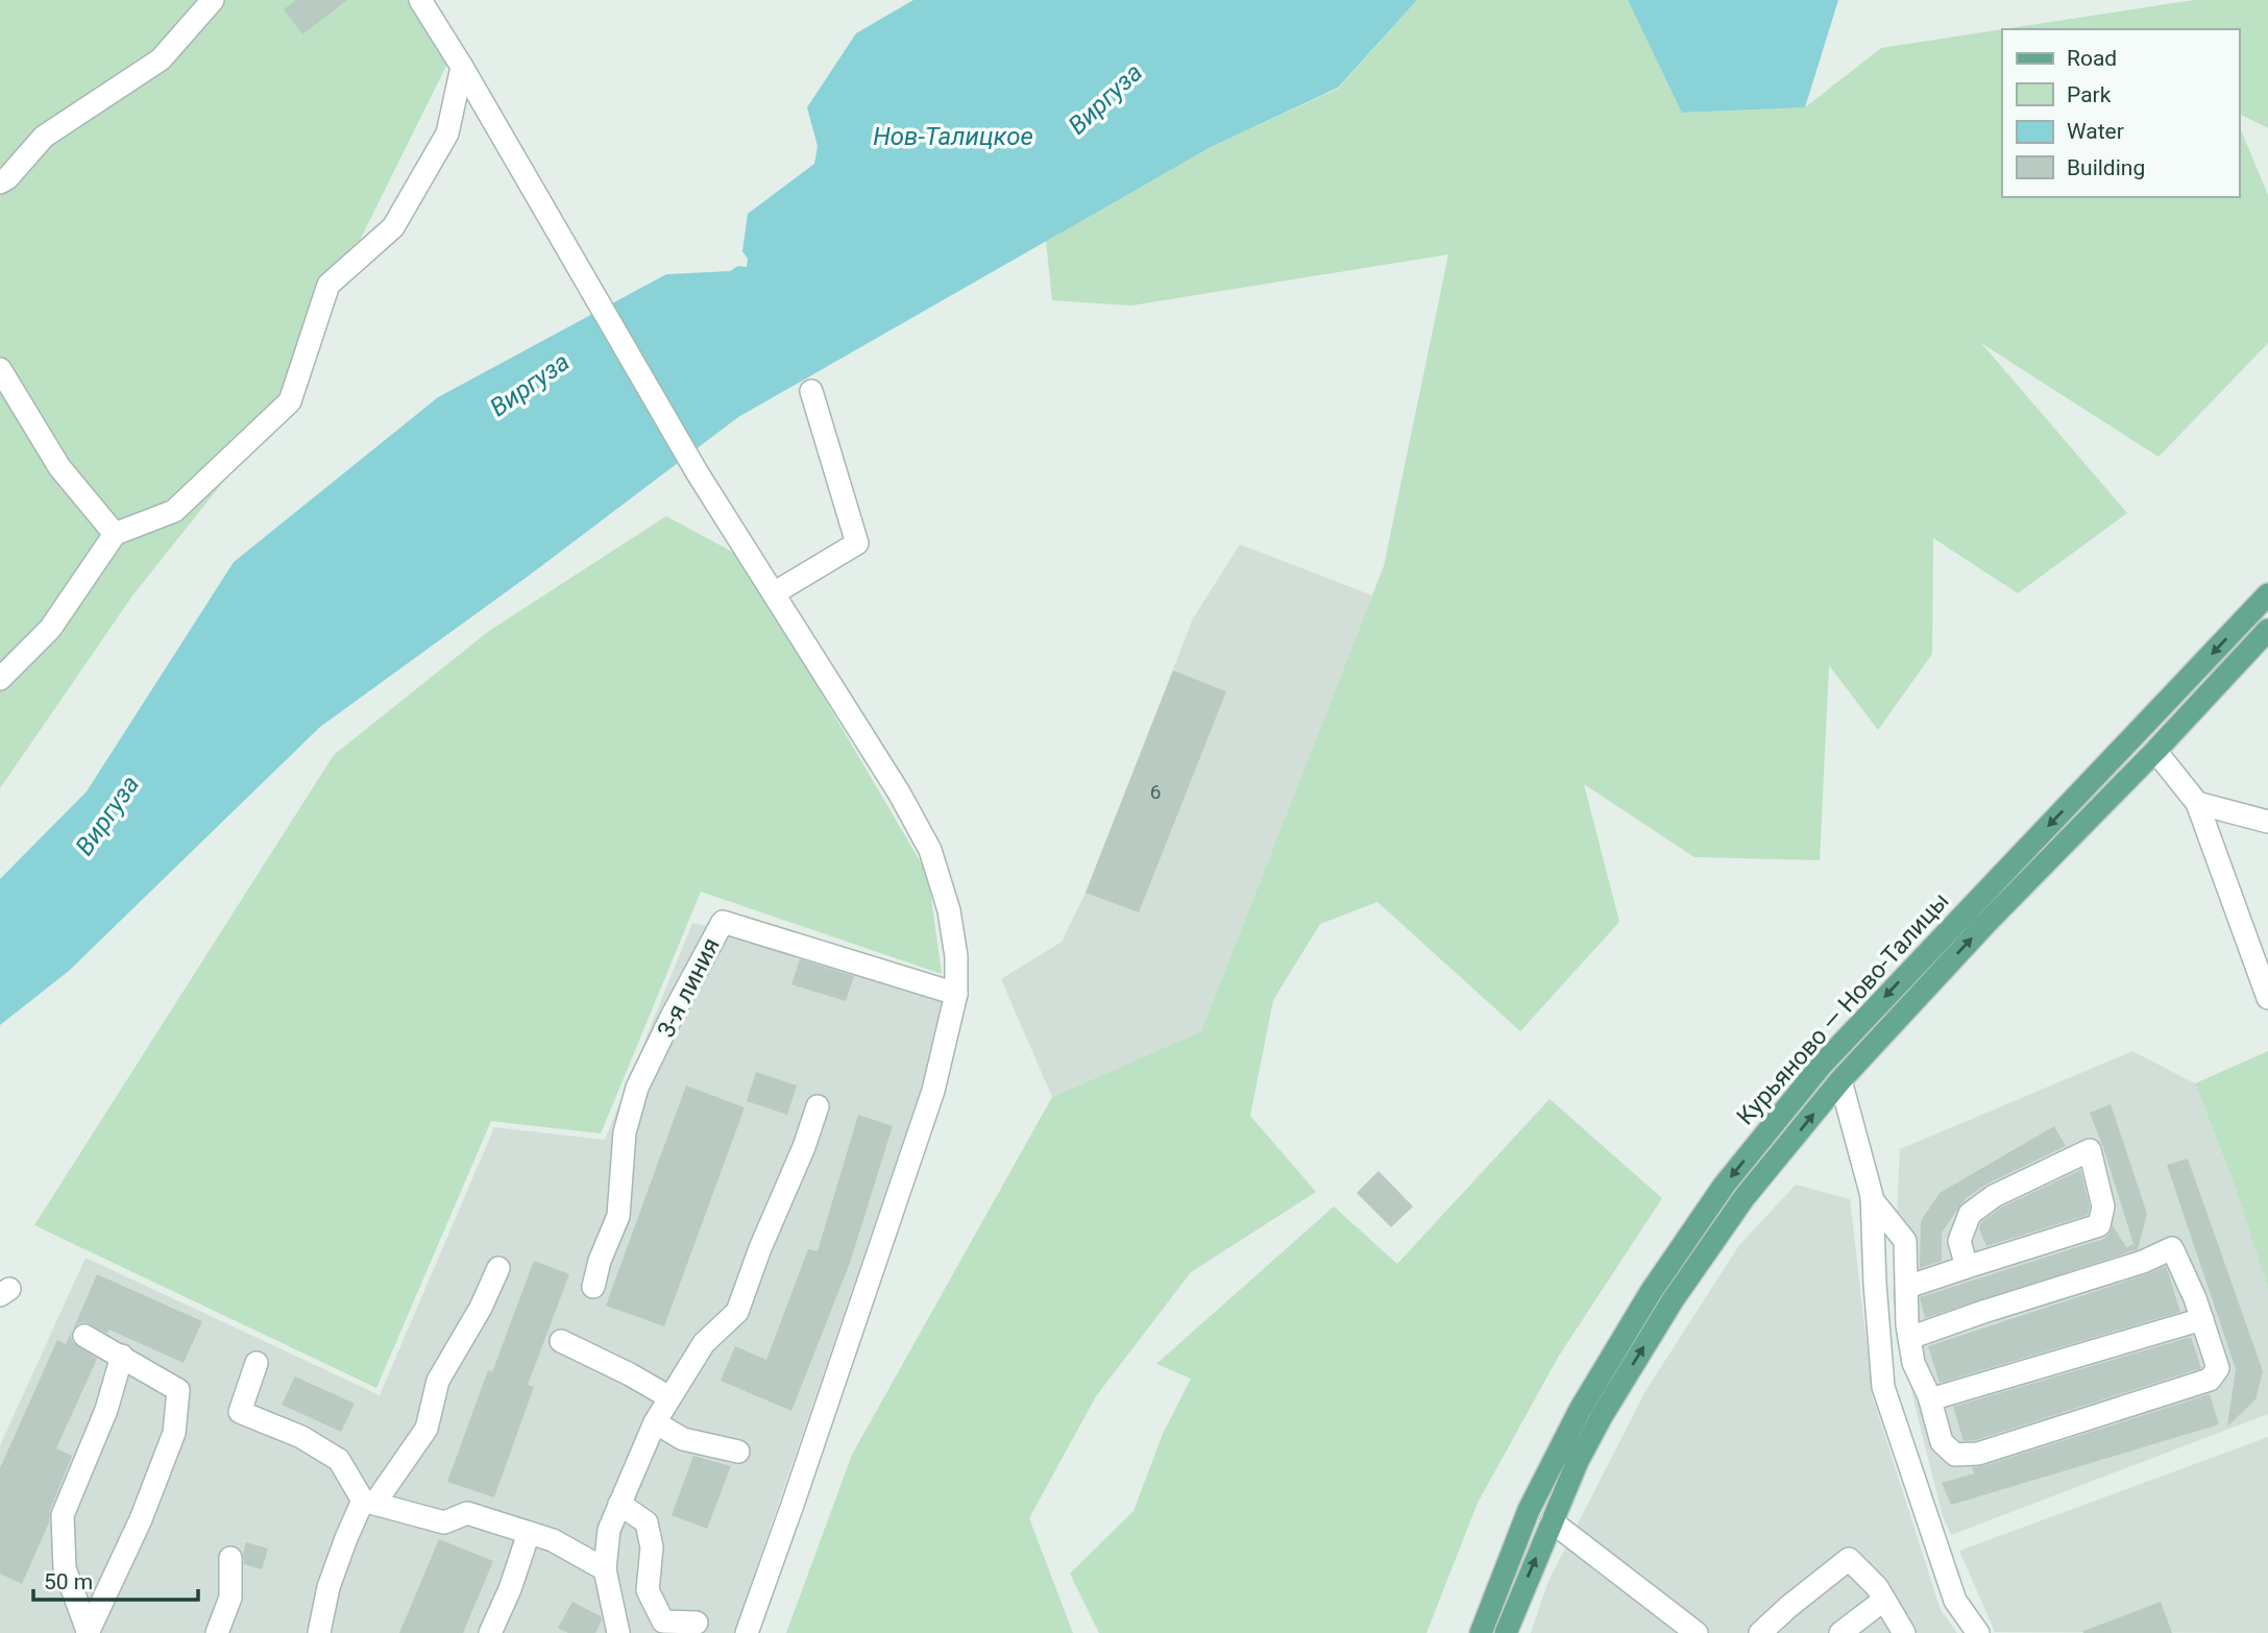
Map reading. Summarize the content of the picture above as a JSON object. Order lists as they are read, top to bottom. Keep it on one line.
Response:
{"streets":{"main road":["Курьяново — Ново-Талицы"],"street":["3-я линия"]},"water":["Виргуза","Нов-Талицкое"],"house_numbers":["6"],"legend":["Road","Park","Water","Building"],"scale_bar":"50 m"}
